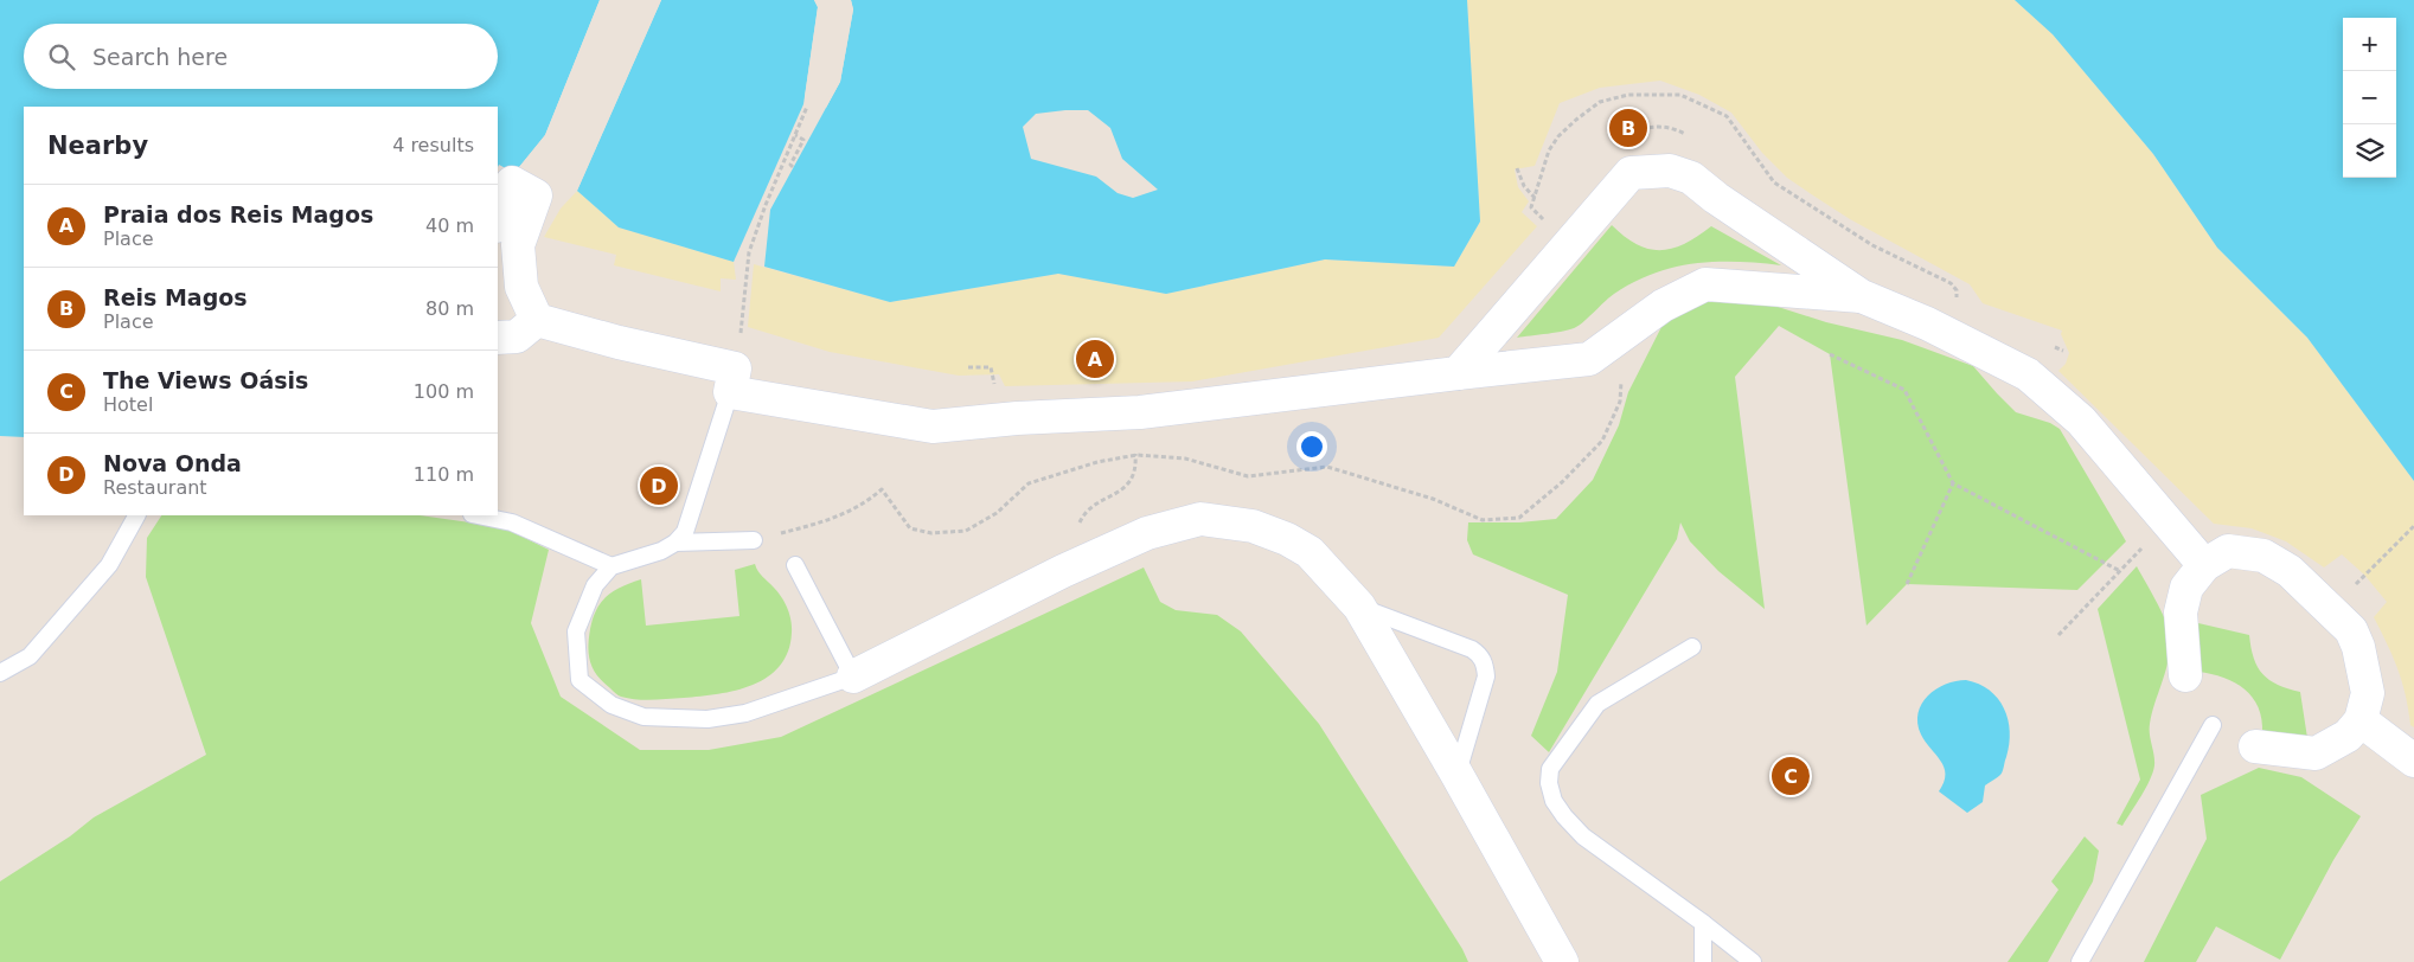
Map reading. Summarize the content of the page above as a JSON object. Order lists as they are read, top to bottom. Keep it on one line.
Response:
{"page":{"map_buttons":["+","−"],"search":"Search here","pins":["B","A","D","C"],"heading":["Nearby","4 results"],"list":[{"mark":"A","name":"Praia dos Reis Magos","note":"Place","value":"40 m"},{"mark":"B","name":"Reis Magos","note":"Place","value":"80 m"},{"mark":"C","name":"The Views Oásis","note":"Hotel","value":"100 m"},{"mark":"D","name":"Nova Onda","note":"Restaurant","value":"110 m"}]}}
